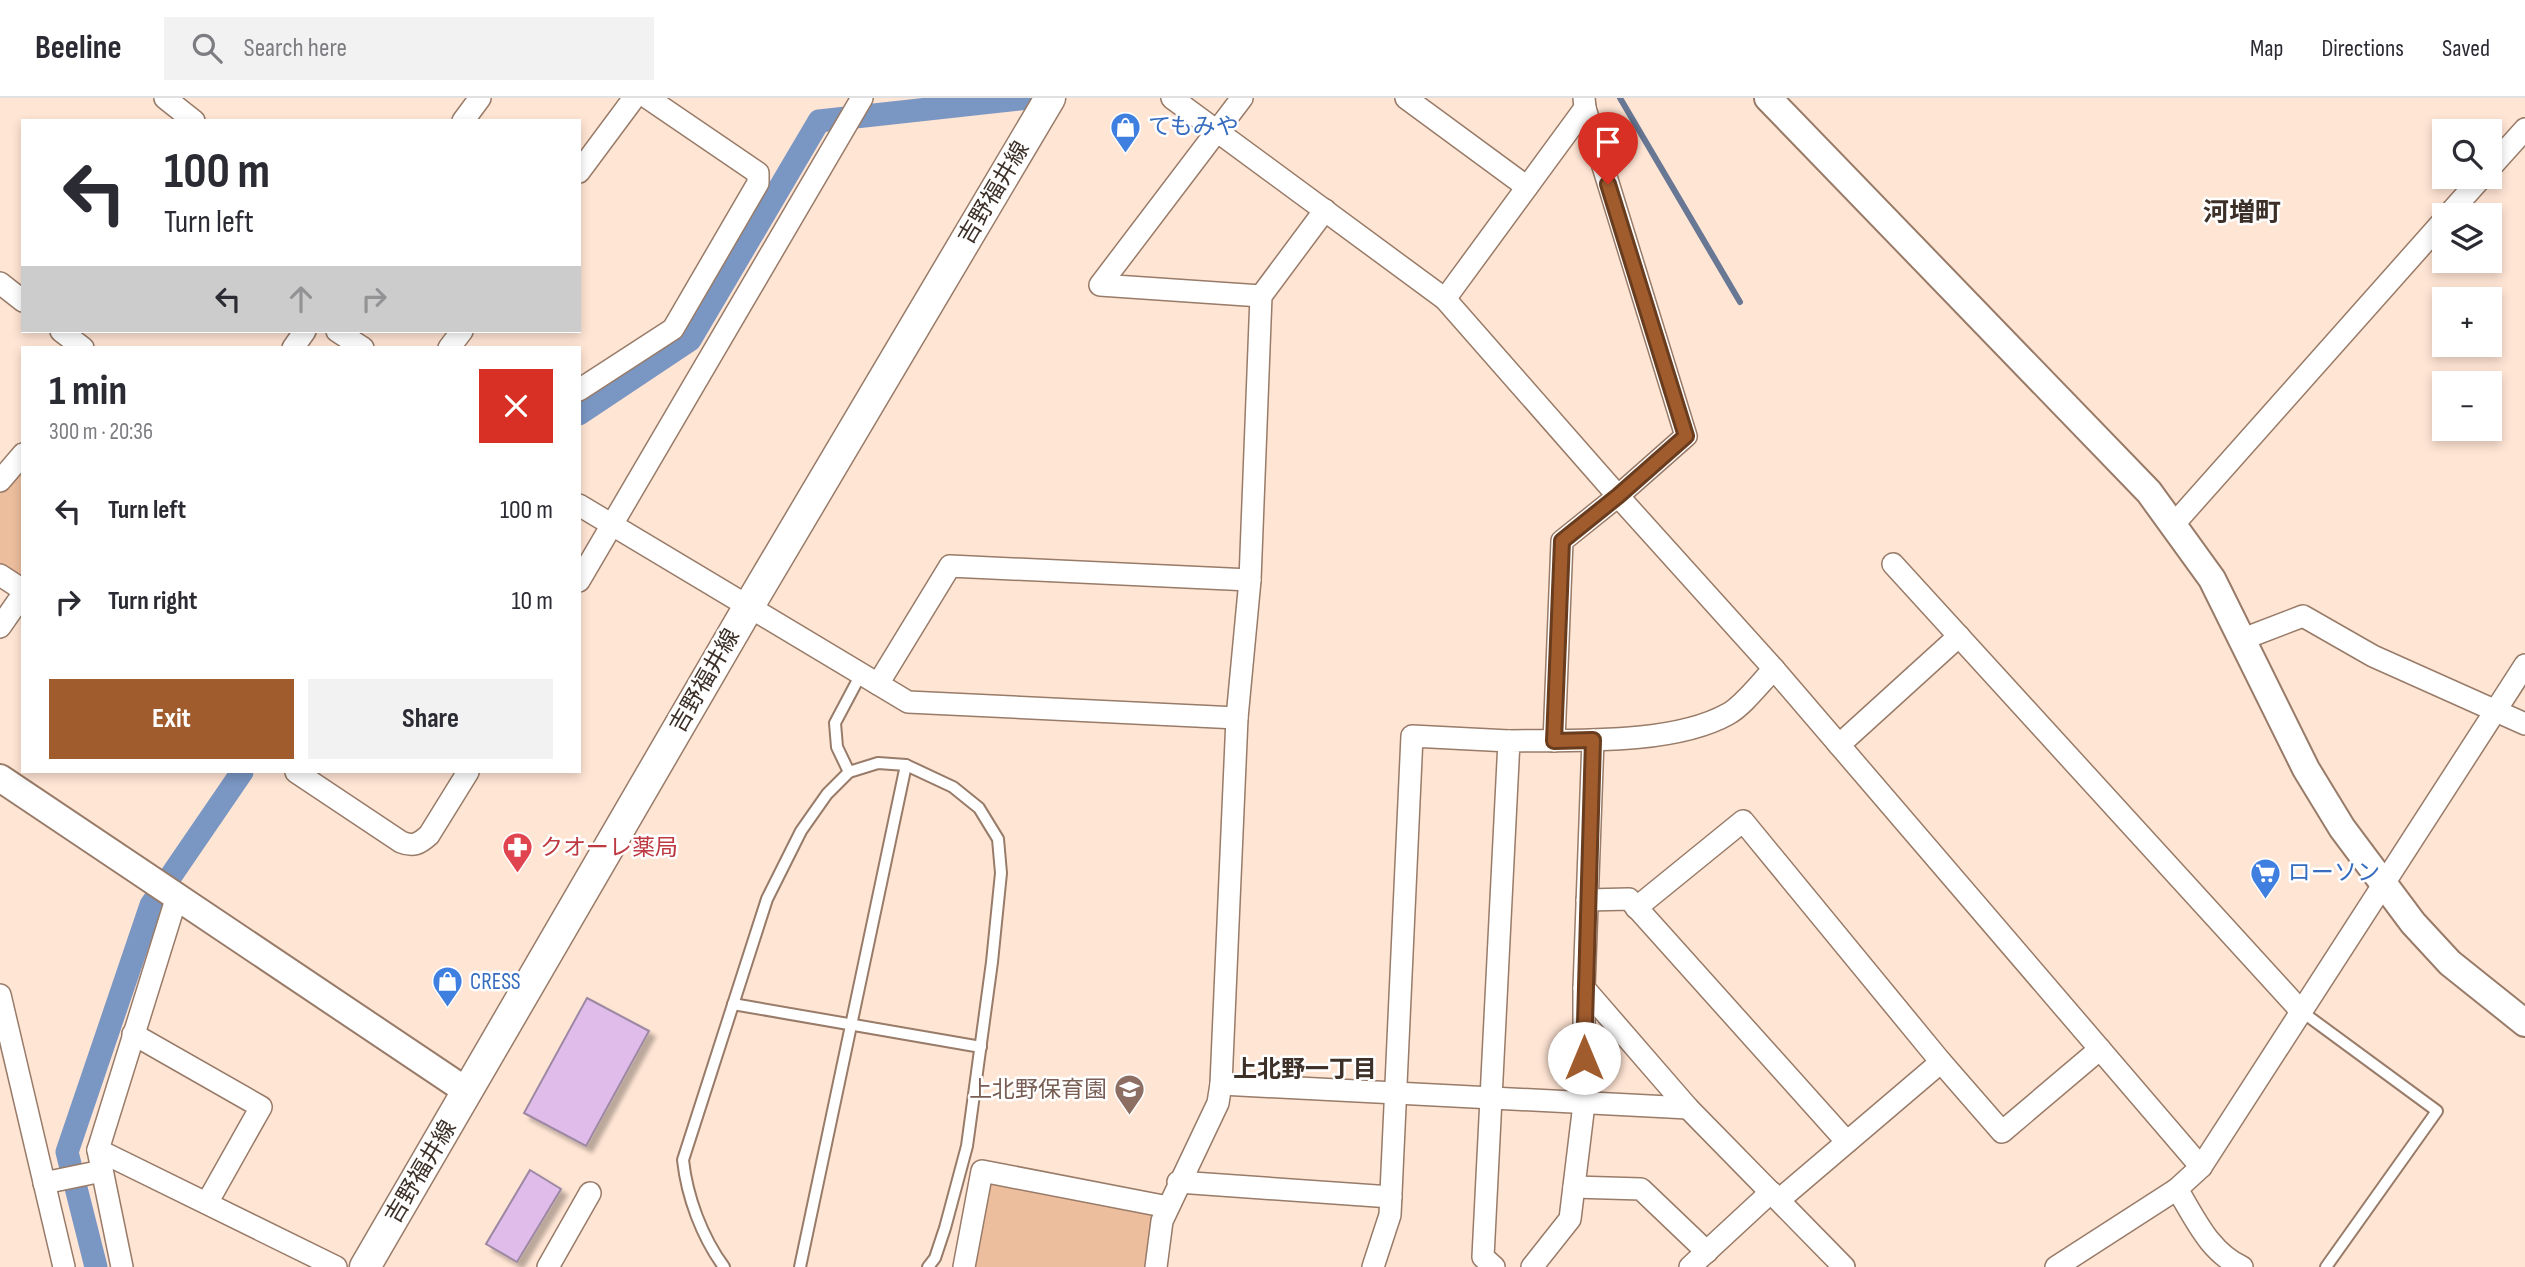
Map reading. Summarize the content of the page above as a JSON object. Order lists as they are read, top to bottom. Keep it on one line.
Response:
{"streets":{"main road":["吉野福井線"]},"districts":["河増町","上北野一丁目"],"places":{"shop":["てもみや","CRESS"],"pharmacy":["クオーレ薬局"],"supermarket":["ローソン"],"school or university":["上北野保育園"]},"page":{"header":"Beeline","search":"Search here","nav":["Map","Directions","Saved"],"map_buttons":["+","−"],"turn":["100 m","Turn left"],"heading":["1 min","300 m · 20:36"],"list":[{"name":"Turn left","value":"100 m"},{"name":"Turn right","value":"10 m"}],"buttons":["Exit","Share"]}}
